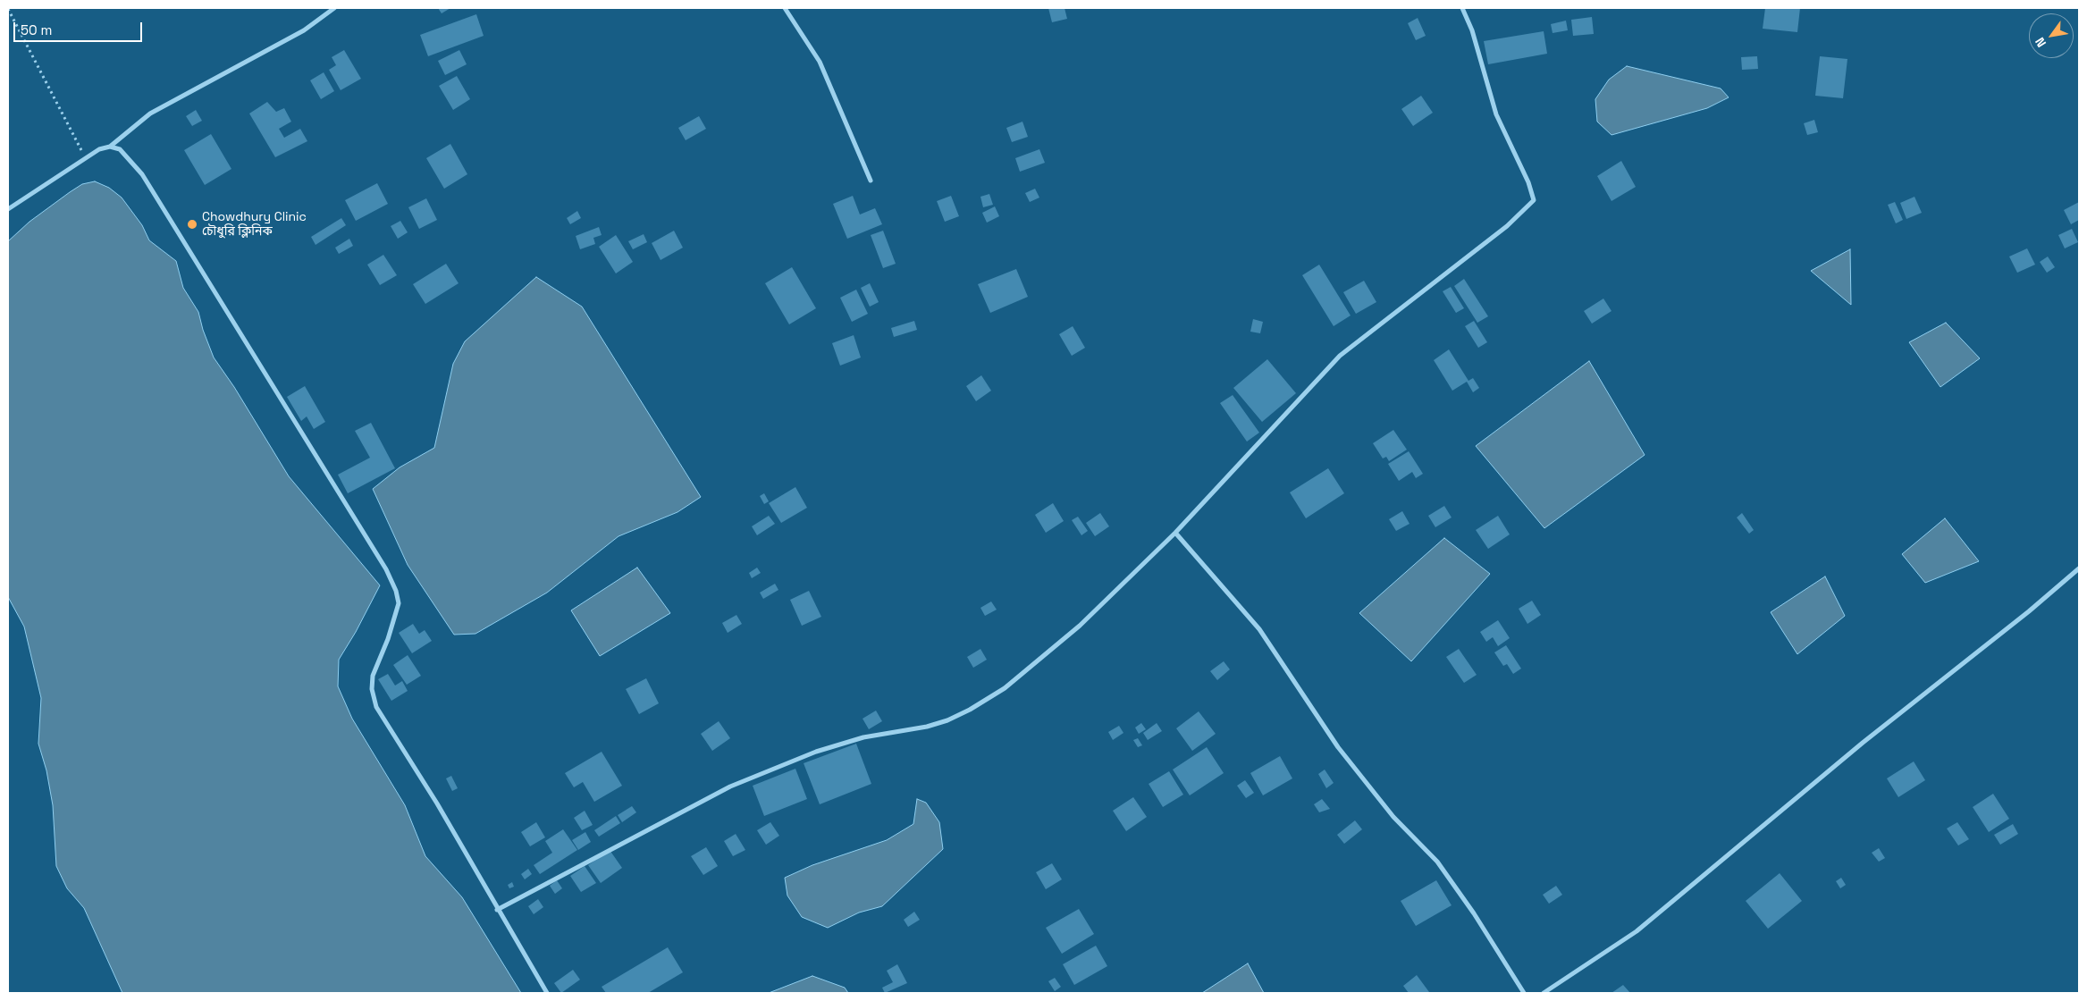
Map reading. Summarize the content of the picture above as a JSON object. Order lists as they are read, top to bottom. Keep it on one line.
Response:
{"places":["Chowdhury Clinic চৌধুরি ক্লিনিক"],"scale_bar":"50 m","north":"bottom left"}
